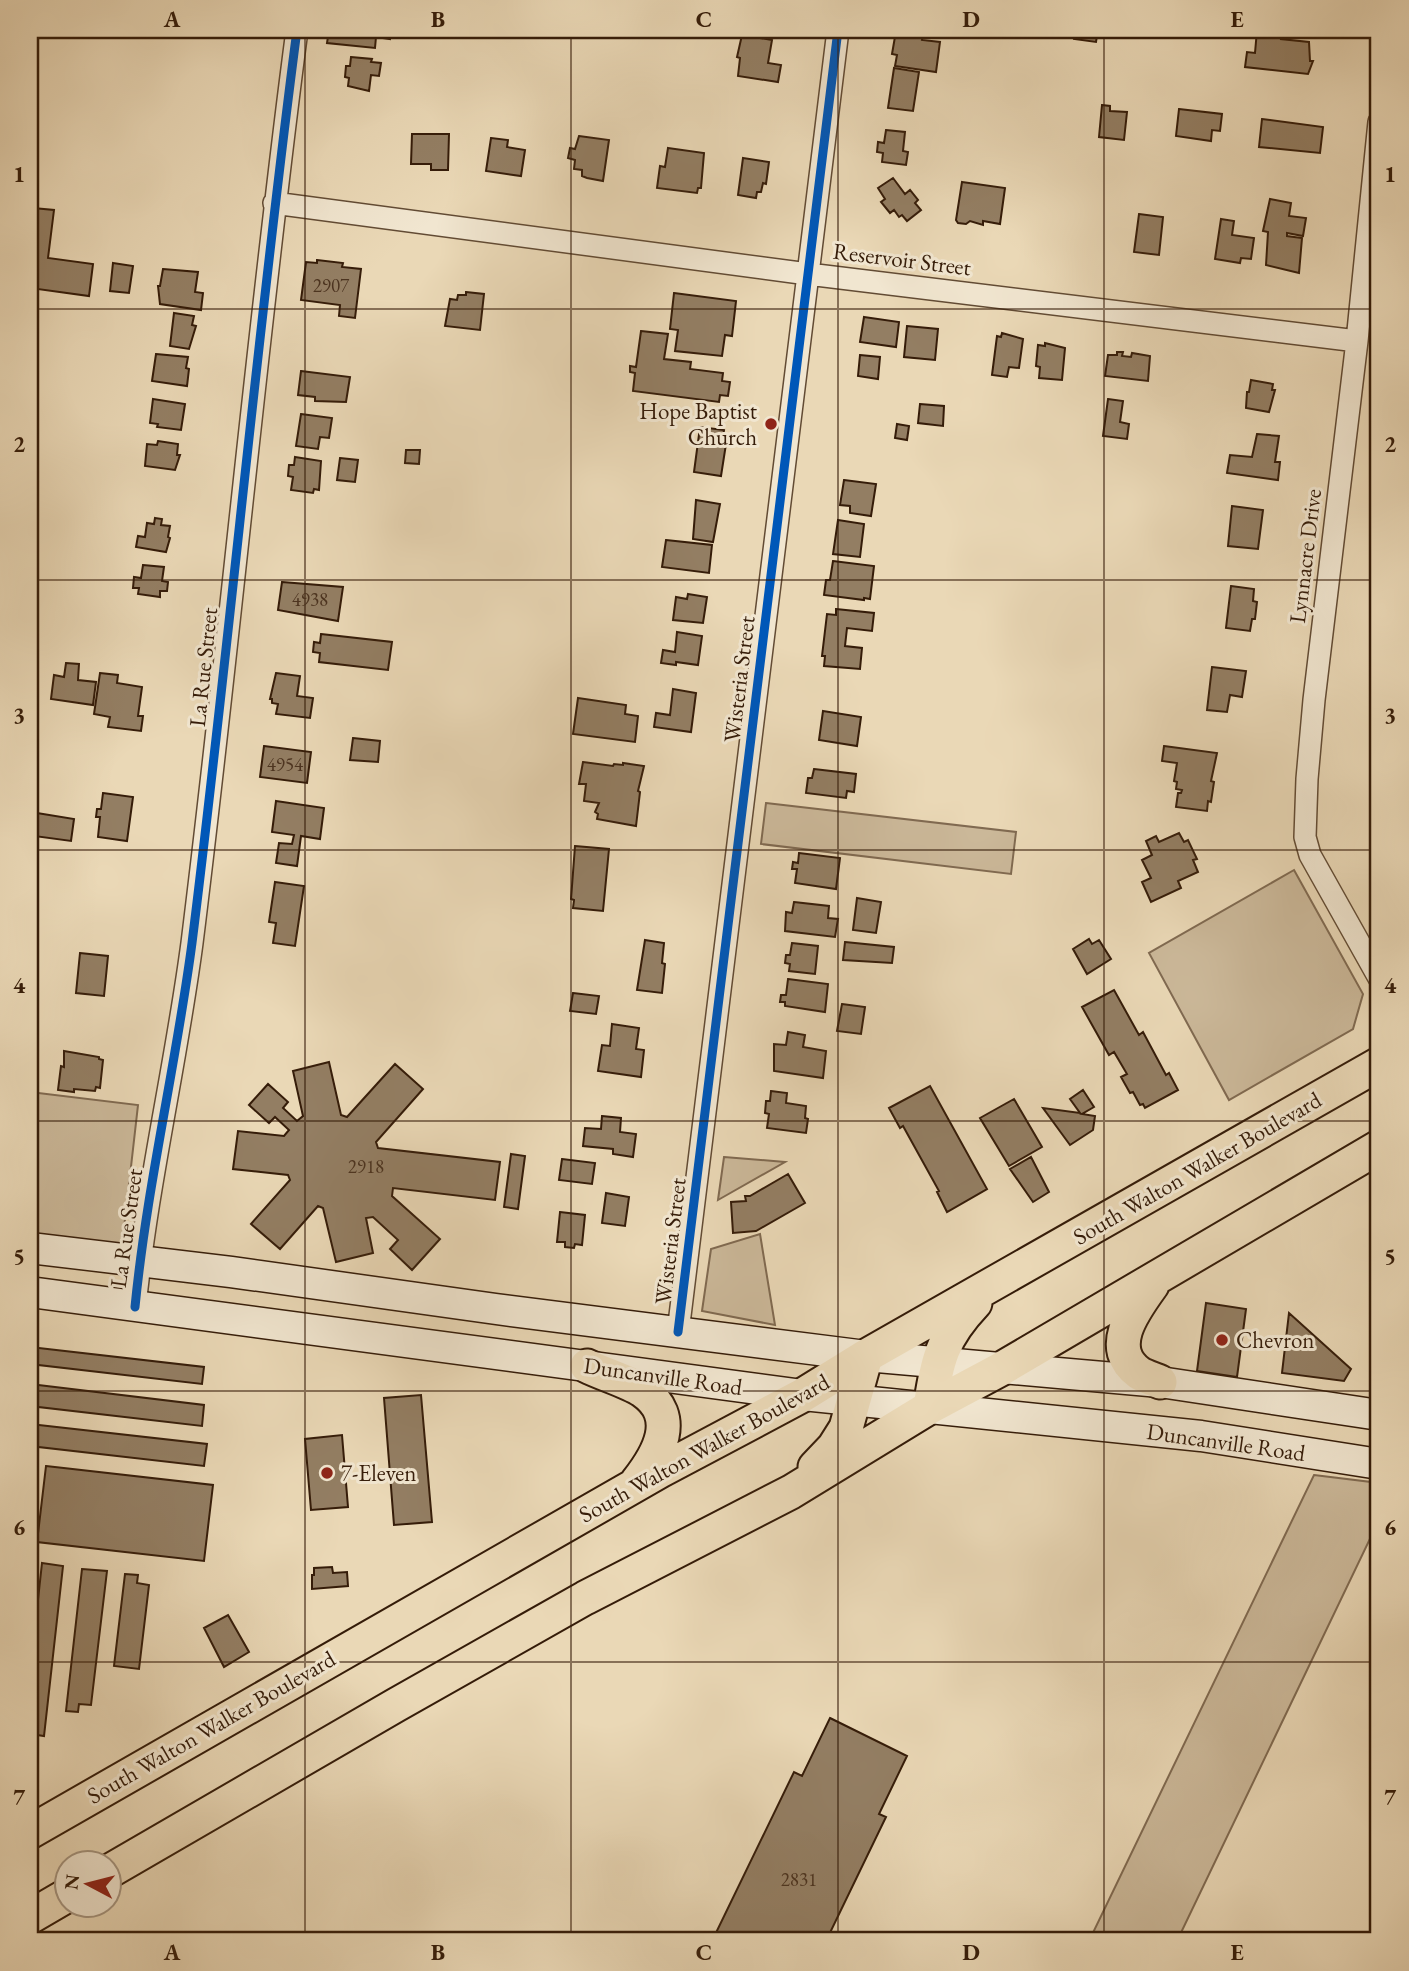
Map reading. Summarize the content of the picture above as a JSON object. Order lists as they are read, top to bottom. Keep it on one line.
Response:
{"streets":{"main road":["South Walton Walker Boulevard","Duncanville Road"],"street":["Reservoir Street","Lynnacre Drive","La Rue Street","Wisteria Street"]},"crossings":[["Reservoir Street","Lynnacre Drive"],["Reservoir Street","La Rue Street"],["Reservoir Street","Wisteria Street"],["La Rue Street","Duncanville Road"],["Wisteria Street","Duncanville Road"],["South Walton Walker Boulevard","Duncanville Road"]],"places":["Hope Baptist Church","Chevron","7-Eleven"],"house_numbers":["2907","4938","4954","2918","2831"],"north":"left","grid":{"columns":["A","B","C","D","E"],"rows":["1","2","3","4","5","6","7"]}}
